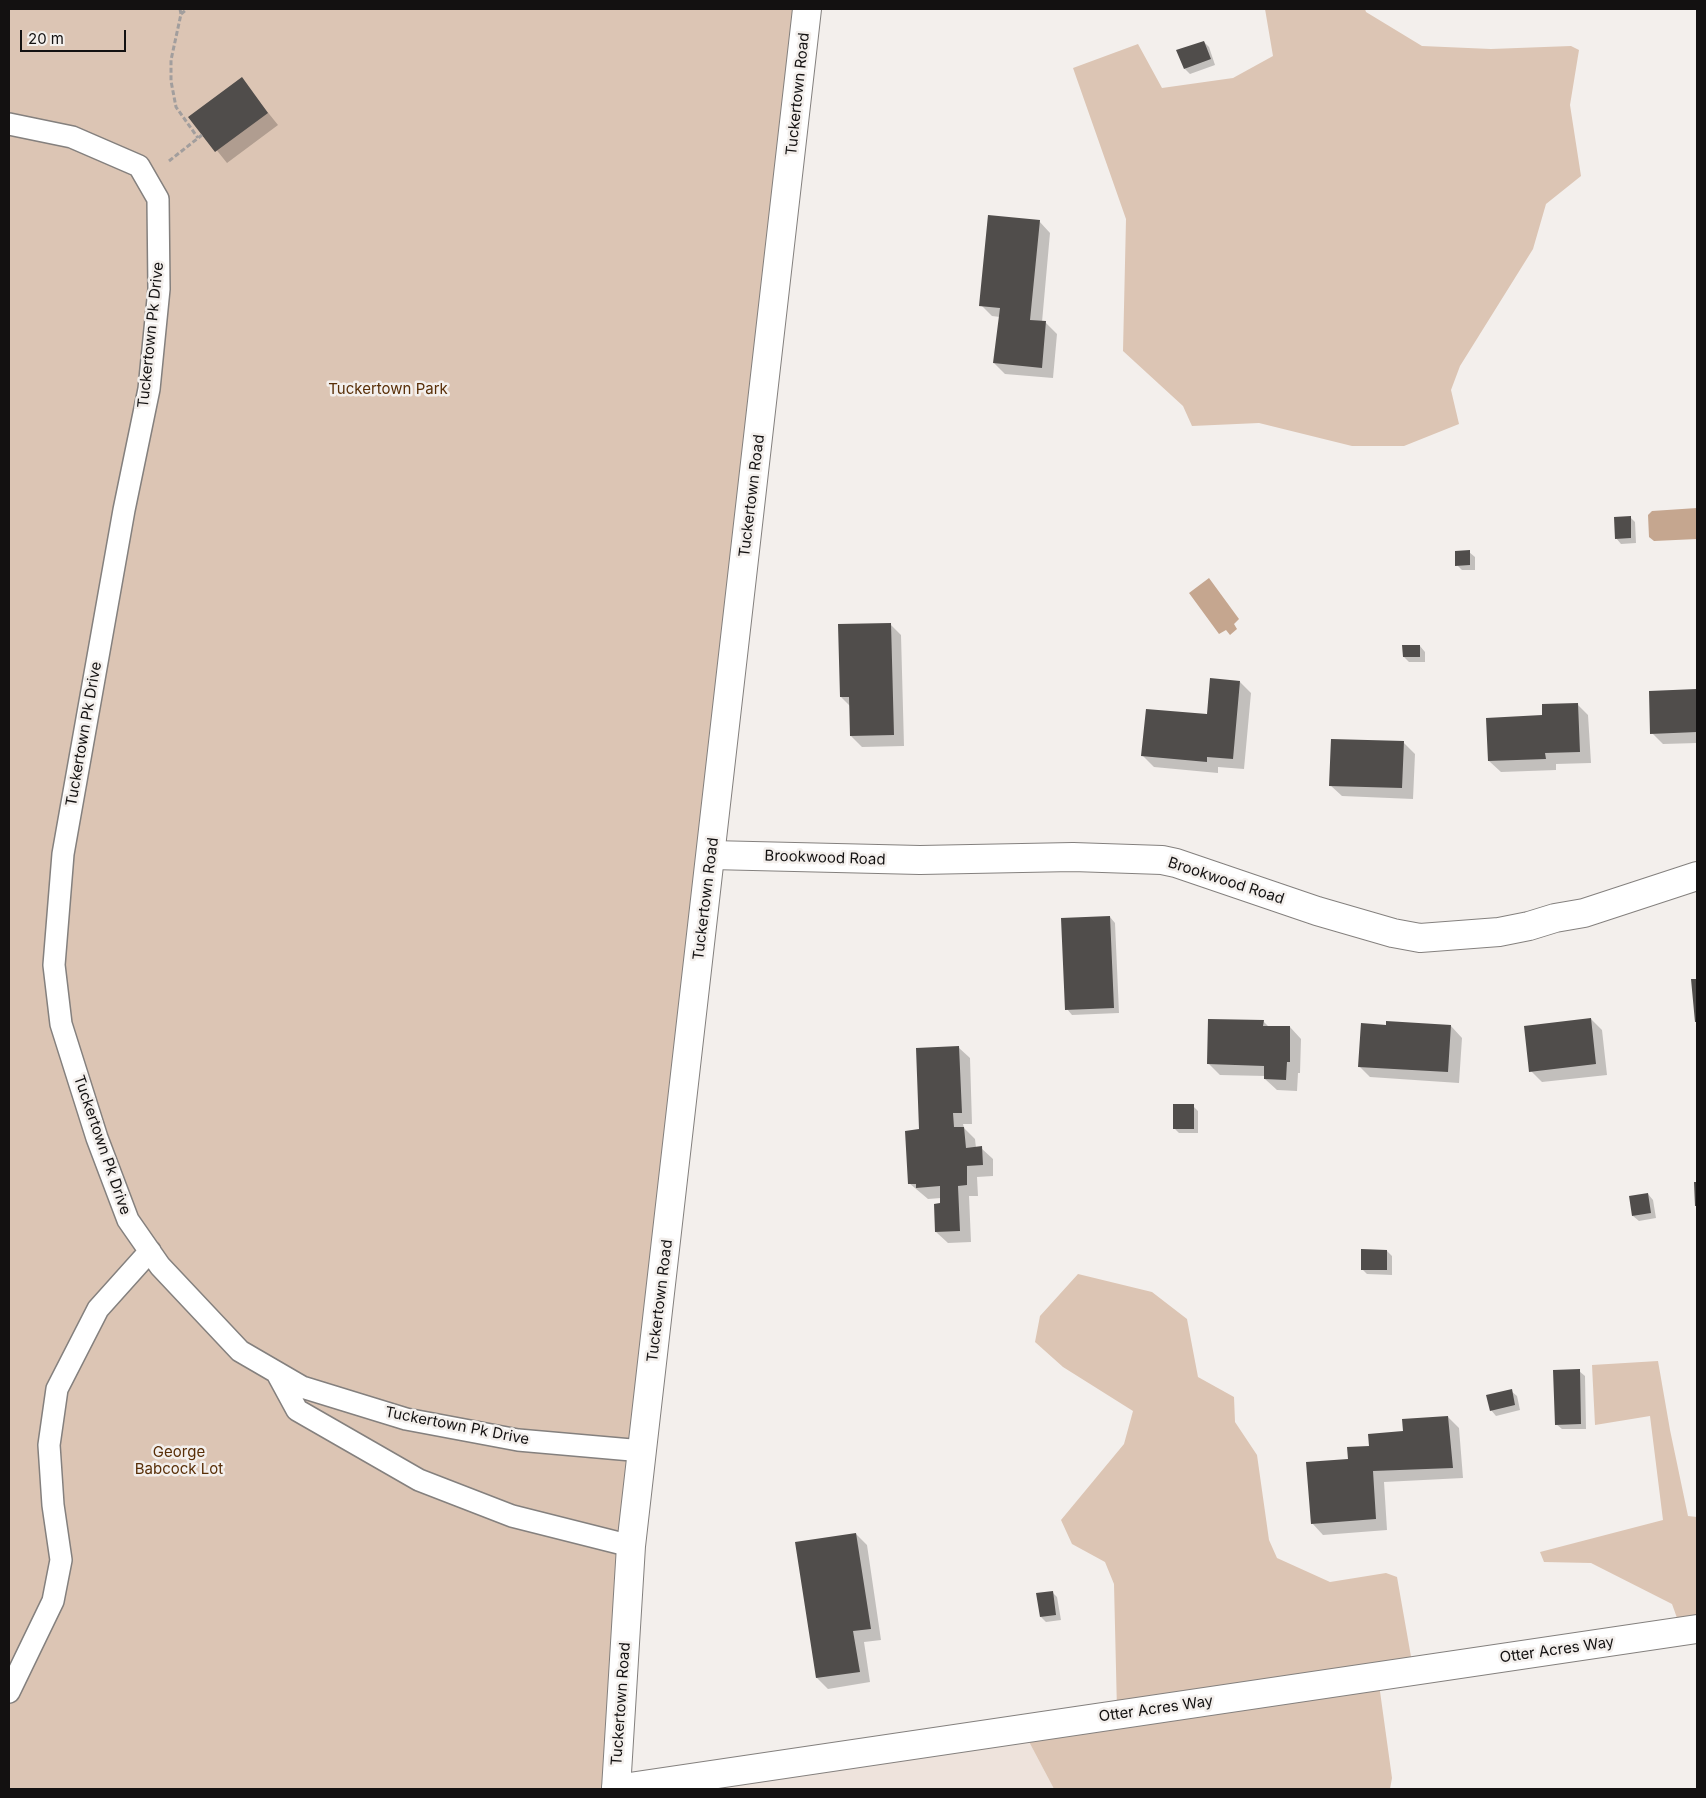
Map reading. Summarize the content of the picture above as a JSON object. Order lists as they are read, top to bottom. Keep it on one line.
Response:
{"streets":{"street":["Tuckertown Road","Brookwood Road","Otter Acres Way"],"lane":["Tuckertown Pk Drive"]},"crossings":[["Tuckertown Road","Tuckertown Pk Drive"],["Tuckertown Road","Brookwood Road"],["Tuckertown Road","Otter Acres Way"]],"parks":["Tuckertown Park","George Babcock Lot"],"scale_bar":"20 m"}
